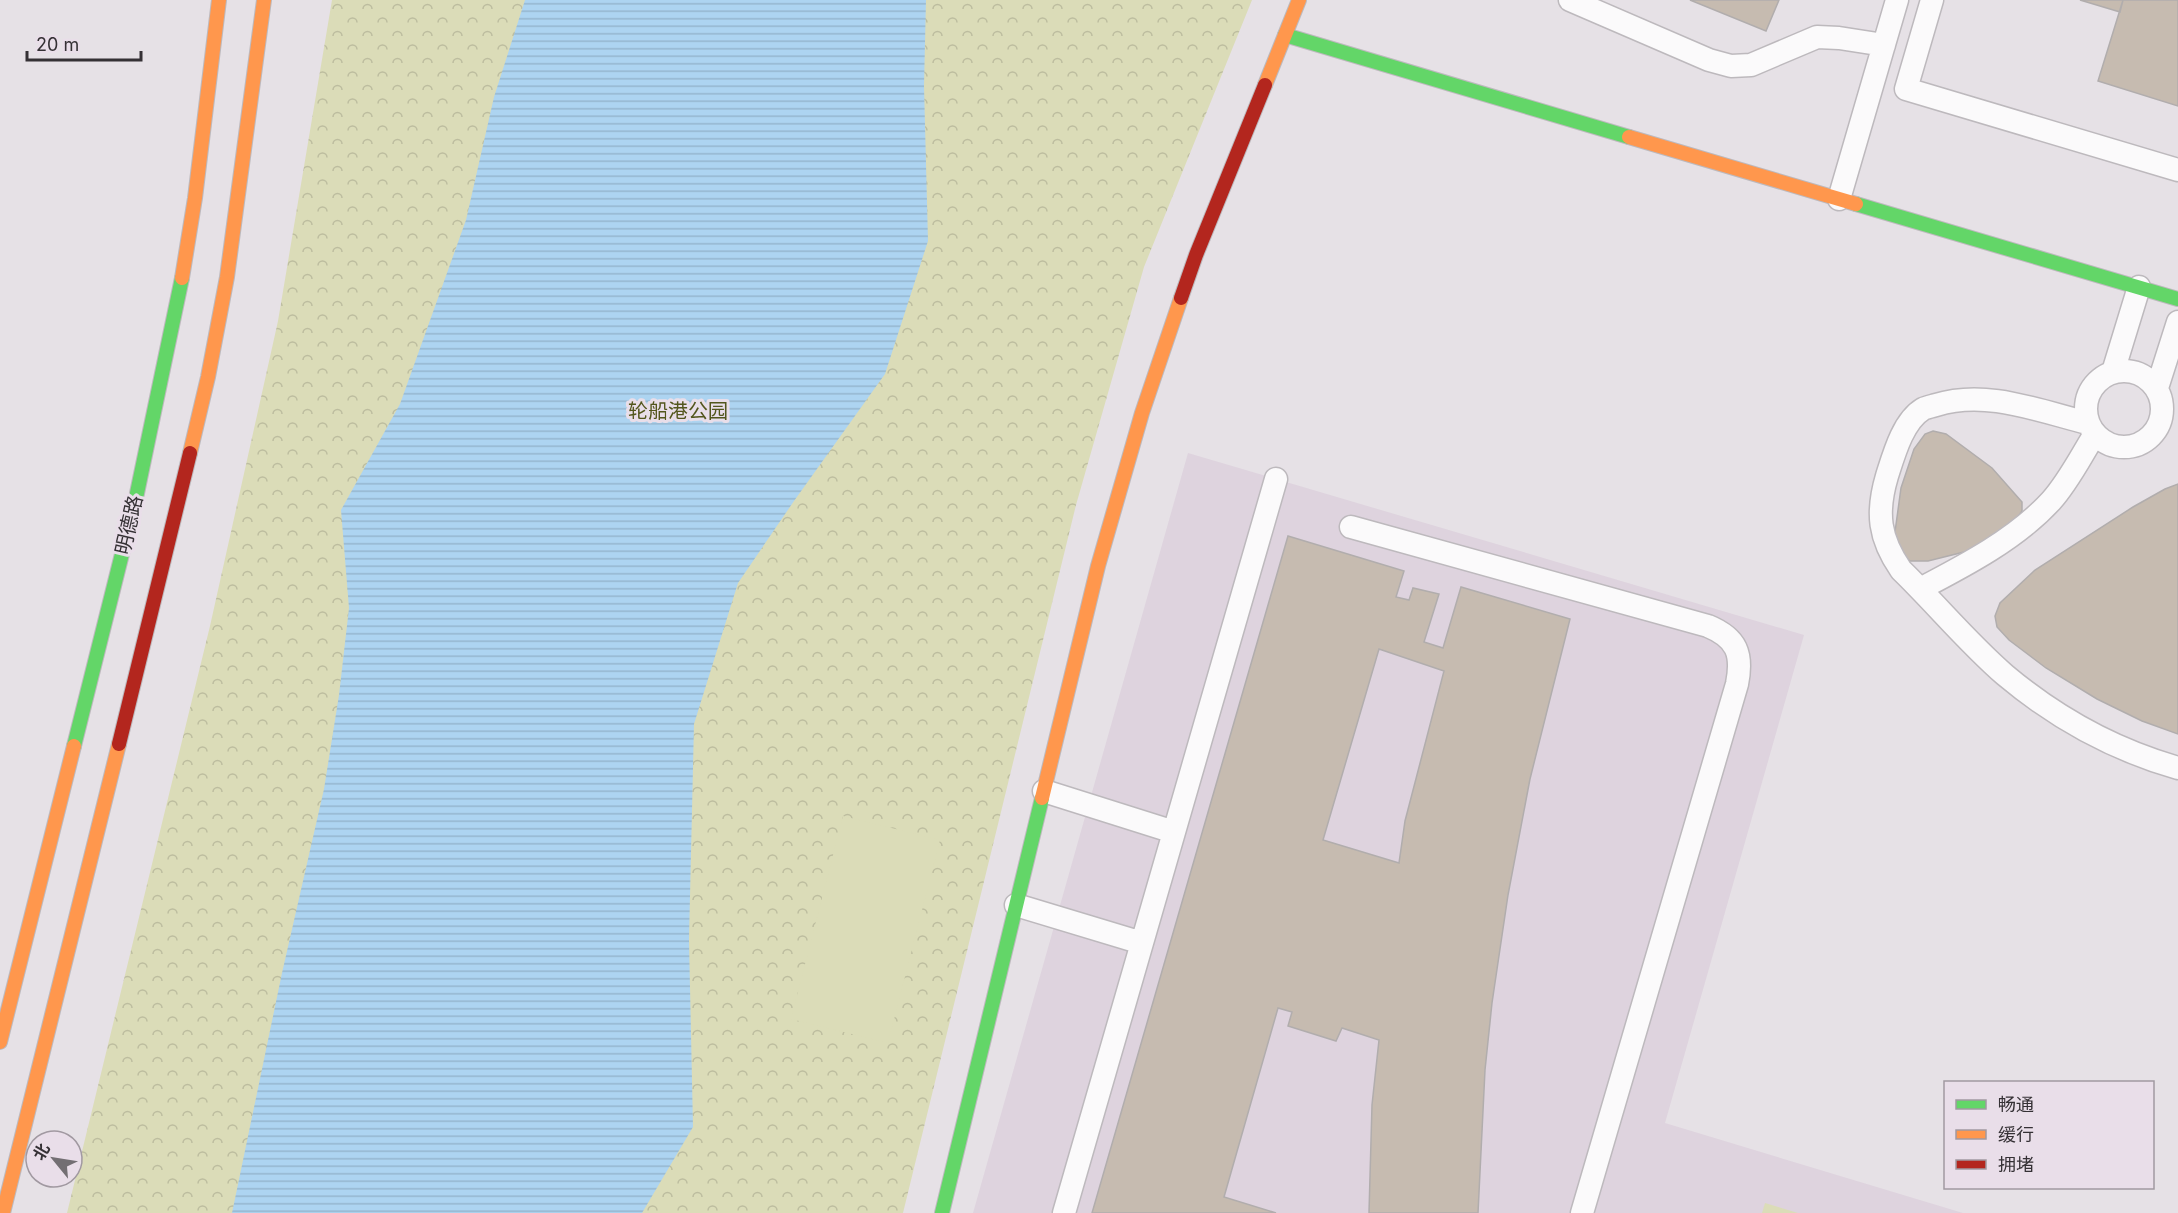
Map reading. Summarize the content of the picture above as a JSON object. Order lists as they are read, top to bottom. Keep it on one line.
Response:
{"streets":{"main road":["明德路"]},"parks":["轮船港公园"],"legend":["畅通","缓行","拥堵"],"scale_bar":"20 m","north":"top left"}
